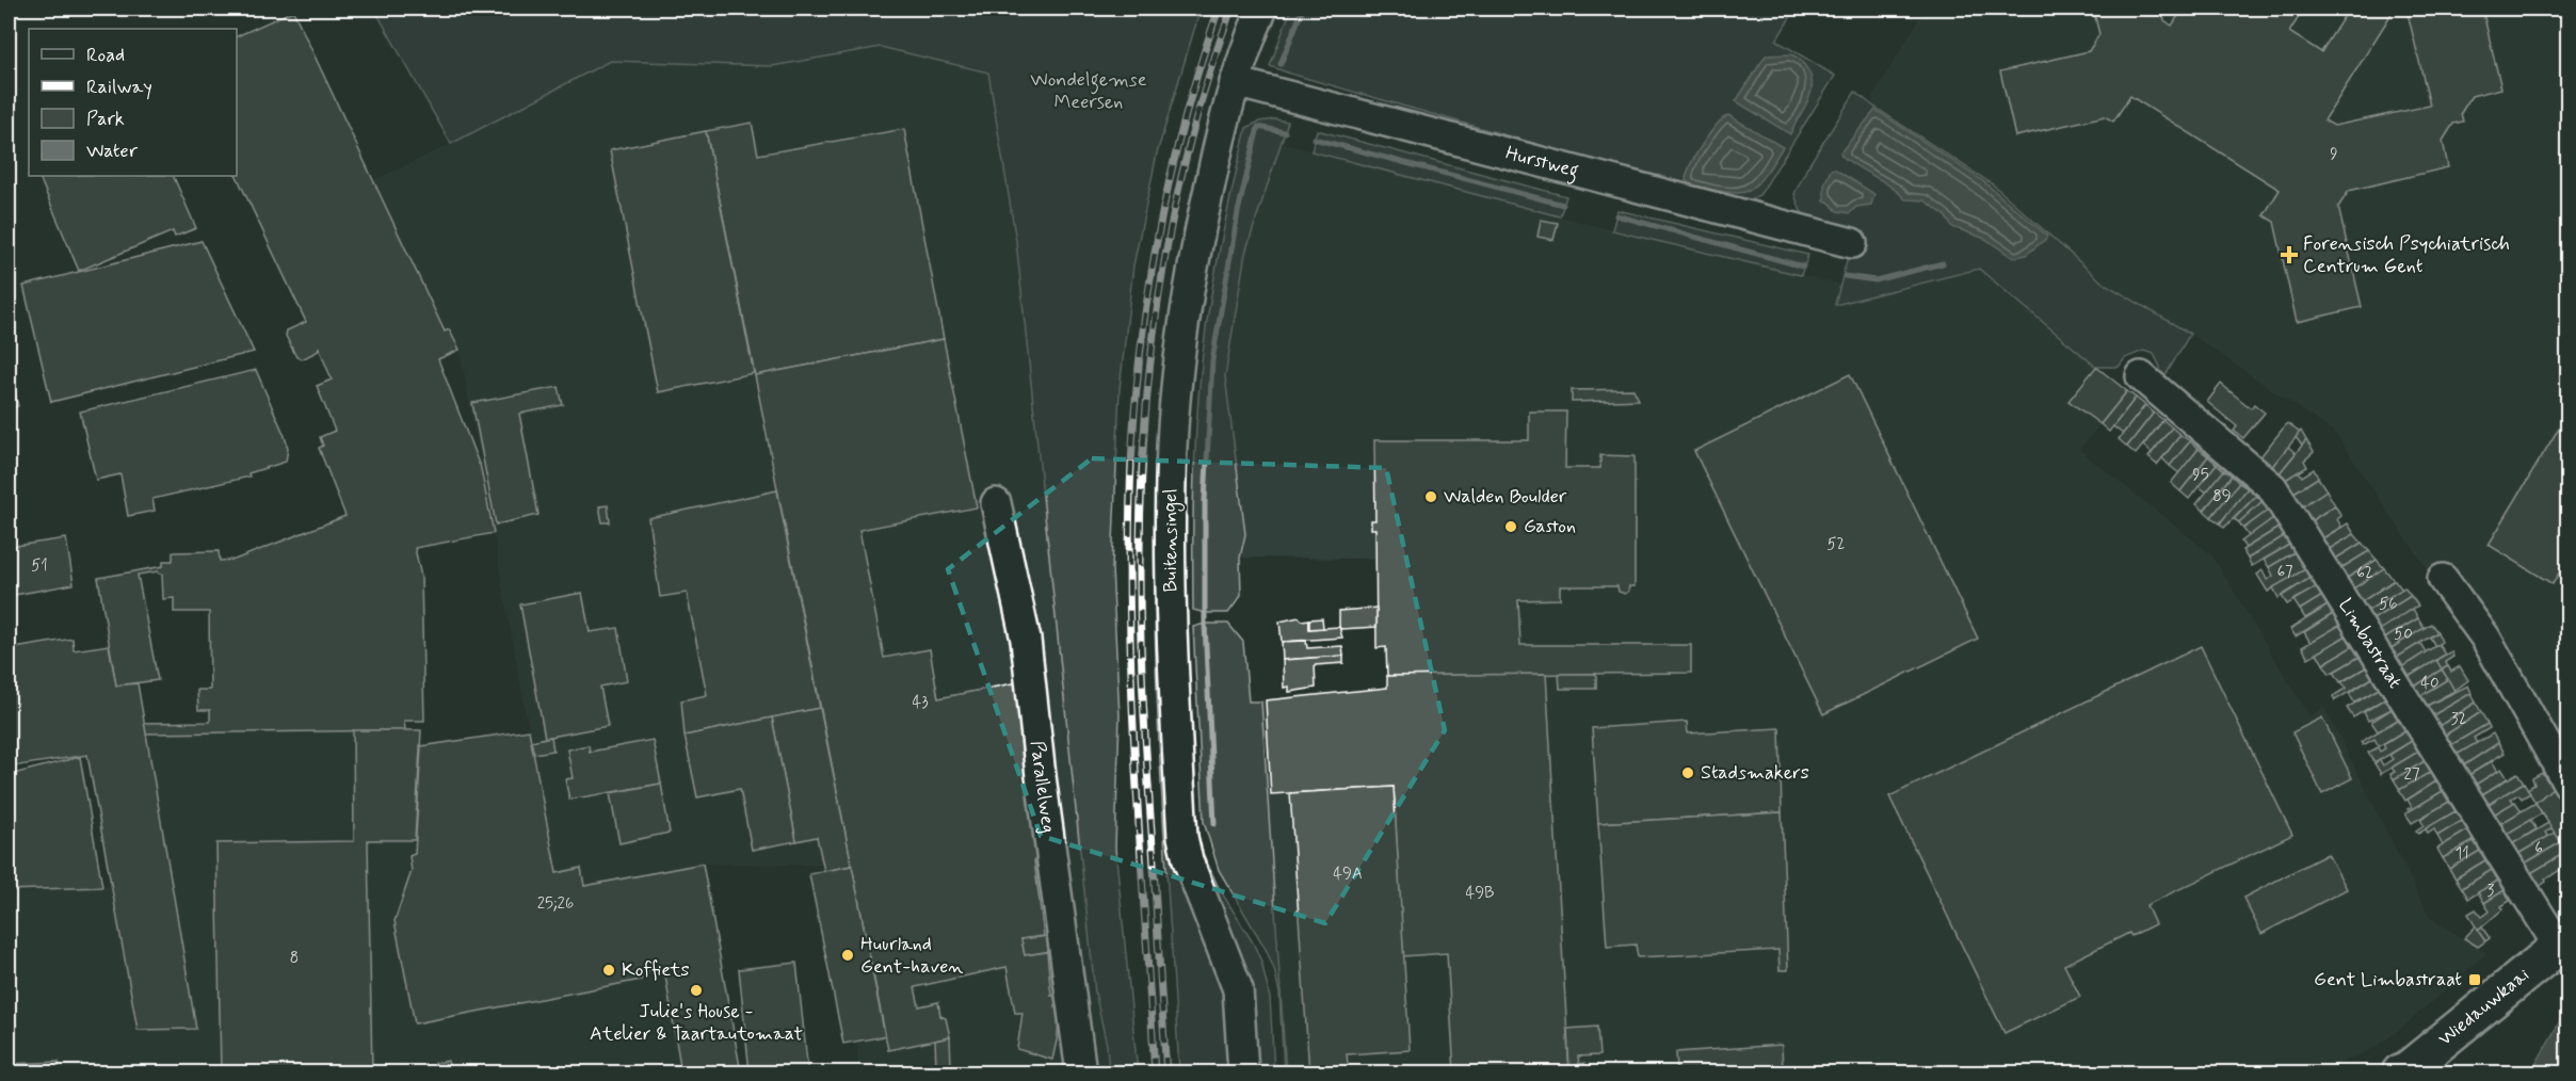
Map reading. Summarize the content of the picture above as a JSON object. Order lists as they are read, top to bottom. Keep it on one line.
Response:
{"streets":{"main road":["Wiedauwkaai"],"street":["Hurstweg","Buitensingel","Limbastraat","Parallelweg"]},"crossings":[["Hurstweg","Buitensingel"],["Limbastraat","Wiedauwkaai"]],"parks":["Wondelgemse Meersen"],"places":{"health":["Forensisch Psychiatrisch Centrum Gent"],"other":["Walden Boulder","Gaston","Stadsmakers","Huurland Gent-haven","Koffiets","Julie's House - Atelier & Taartautomaat"],"transit":["Gent Limbastraat"]},"house_numbers":["9","95","89","52","51","67","62","56","50","40","43","32","27","6","11","49A","3","49B","25;26","8"],"legend":["Road","Railway","Park","Water"]}
